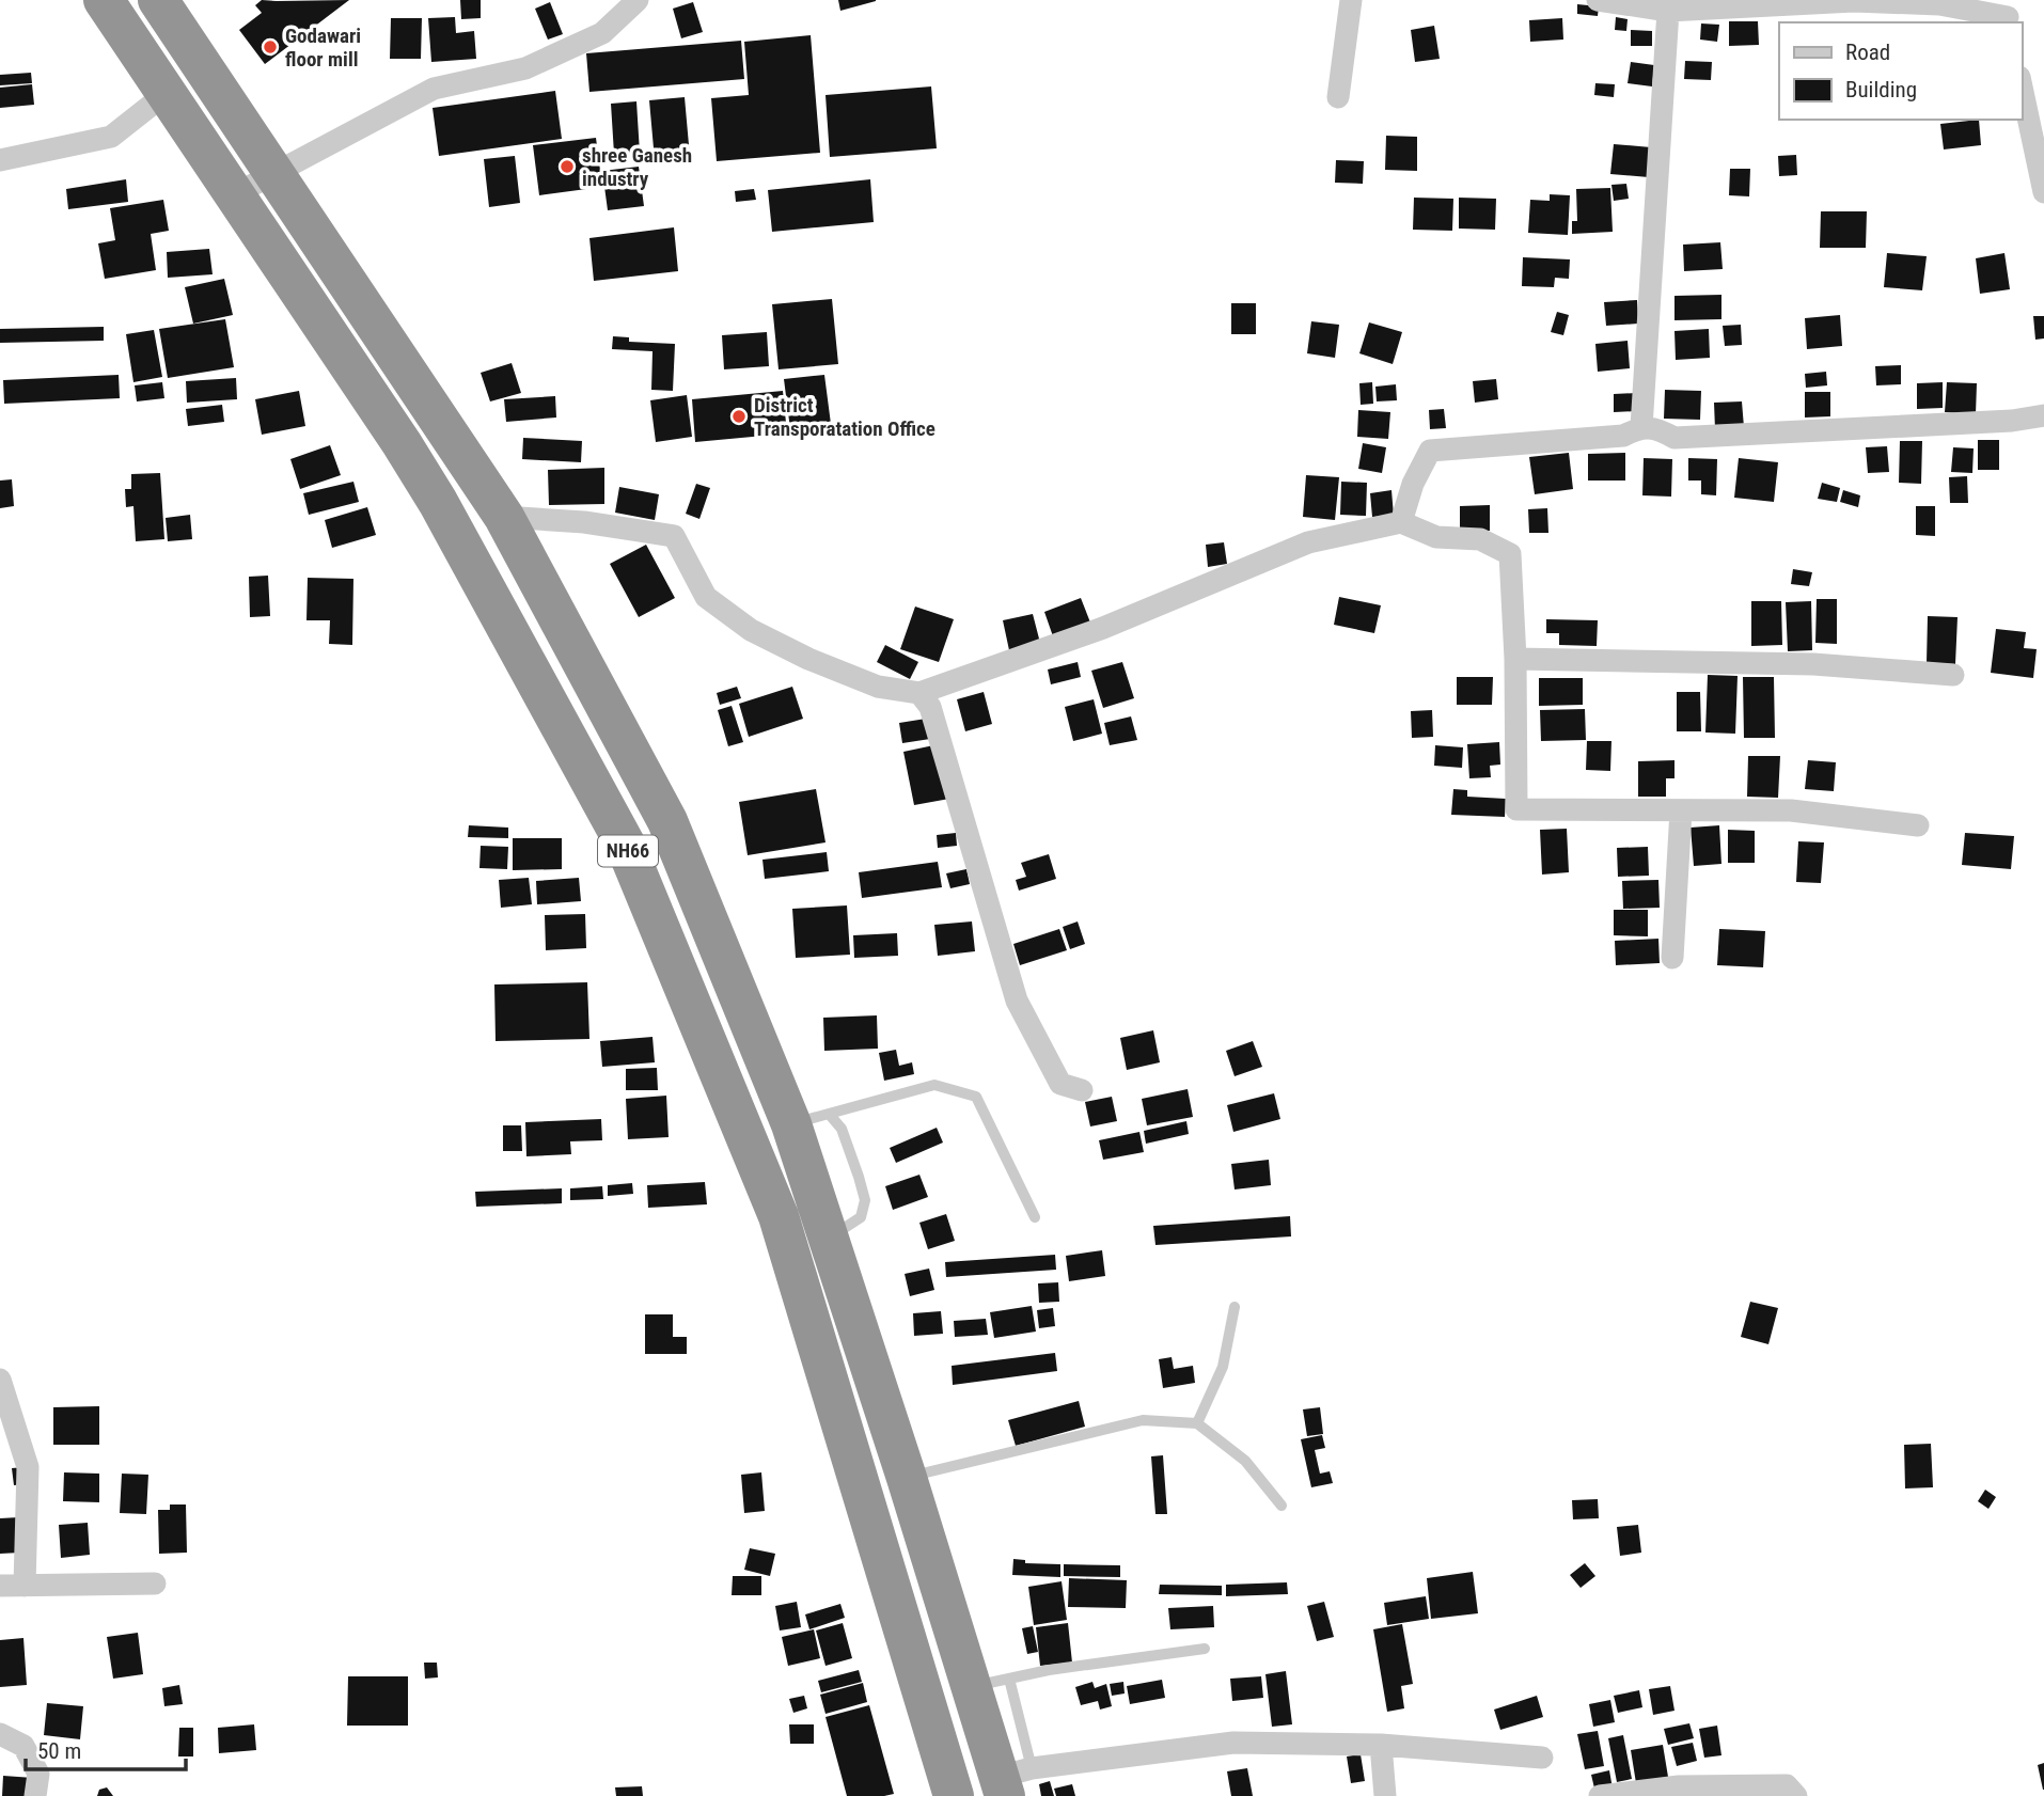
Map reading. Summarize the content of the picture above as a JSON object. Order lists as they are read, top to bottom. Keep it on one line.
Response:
{"streets":{"highway":["NH66"]},"places":["Godawari floor mill","shree Ganesh industry","District Transporatation Office"],"legend":["Road","Building"],"scale_bar":"50 m"}
